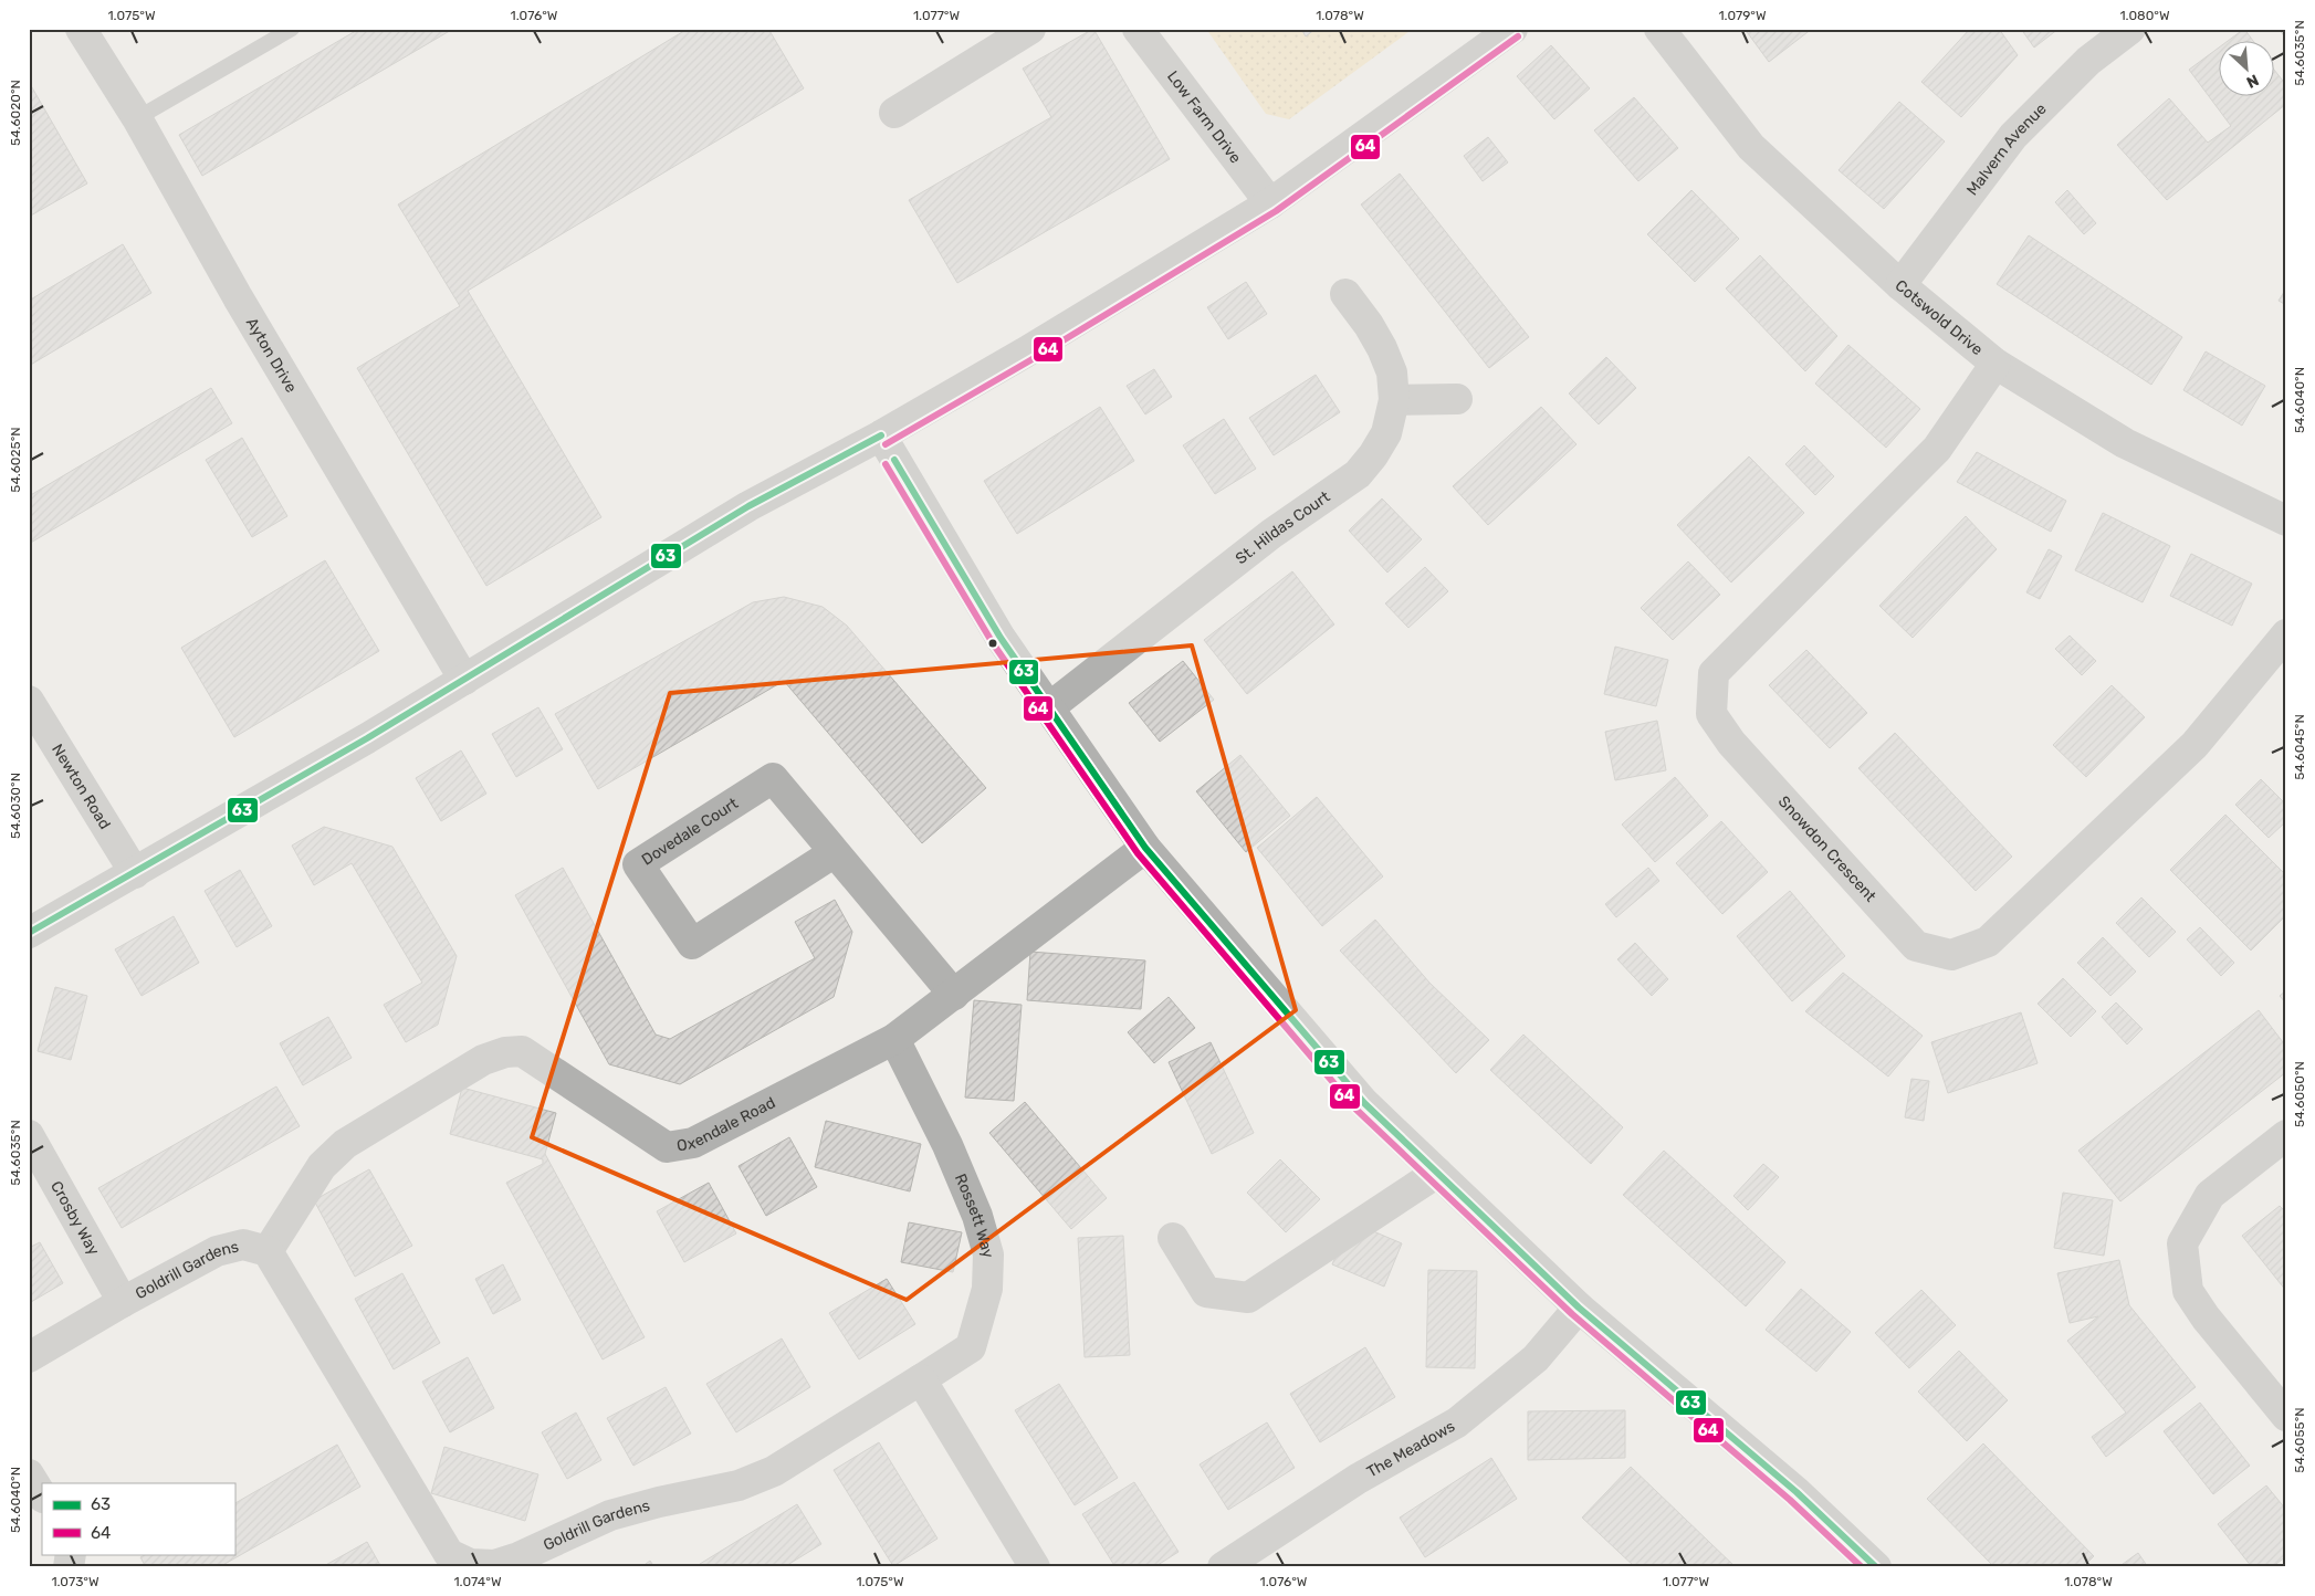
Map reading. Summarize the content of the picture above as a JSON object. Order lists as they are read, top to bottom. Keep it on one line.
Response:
{"streets":{"street":["Low Farm Drive","Malvern Avenue","Cotswold Drive","Ayton Drive","St. Hildas Court","Newton Road","Dovedale Court","Snowdon Crescent","Oxendale Road","Rossett Way","Crosby Way","Goldrill Gardens","The Meadows"]},"crossings":[["Malvern Avenue","Cotswold Drive"],["Cotswold Drive","Snowdon Crescent"],["Dovedale Court","Oxendale Road"],["Oxendale Road","Rossett Way"],["Oxendale Road","Goldrill Gardens"],["Rossett Way","Goldrill Gardens"],["Crosby Way","Goldrill Gardens"]],"lines":["transit line 64","transit line 63"],"legend":["63","64"],"north":"bottom right","coordinates":["1.075°W","1.076°W","1.077°W","1.078°W","1.079°W","1.080°W","54.6035°N","54.6020°N","54.6040°N","54.6025°N","54.6045°N","54.6030°N","54.6050°N","54.6055°N","1.073°W","1.074°W"]}
